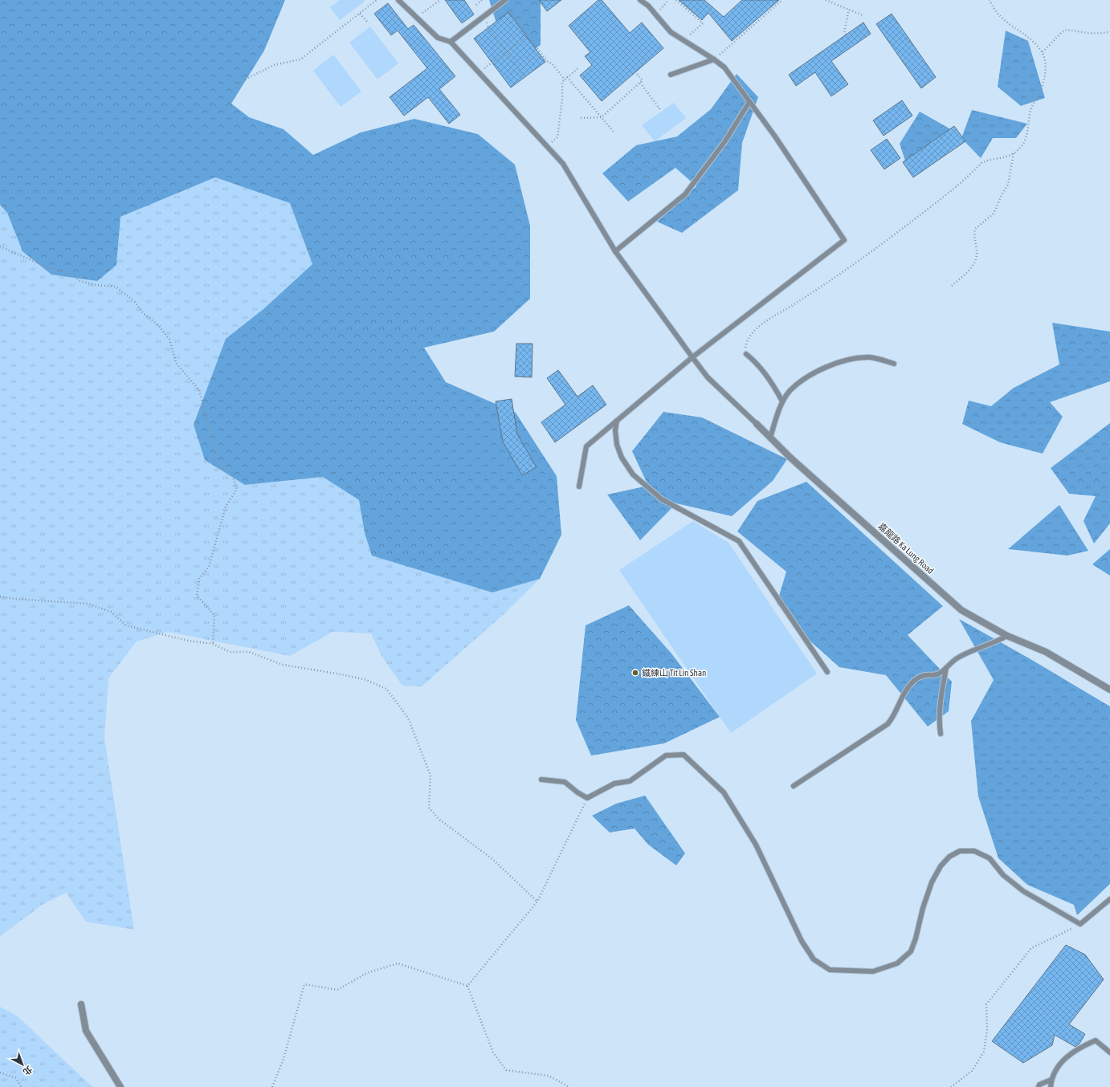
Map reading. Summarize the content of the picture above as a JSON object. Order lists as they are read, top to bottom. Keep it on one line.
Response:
{"streets":{"street":["嘉龍路 Ka Lung Road"]},"places":["鐵練山 Tit Lin Shan"],"north":"bottom right"}
